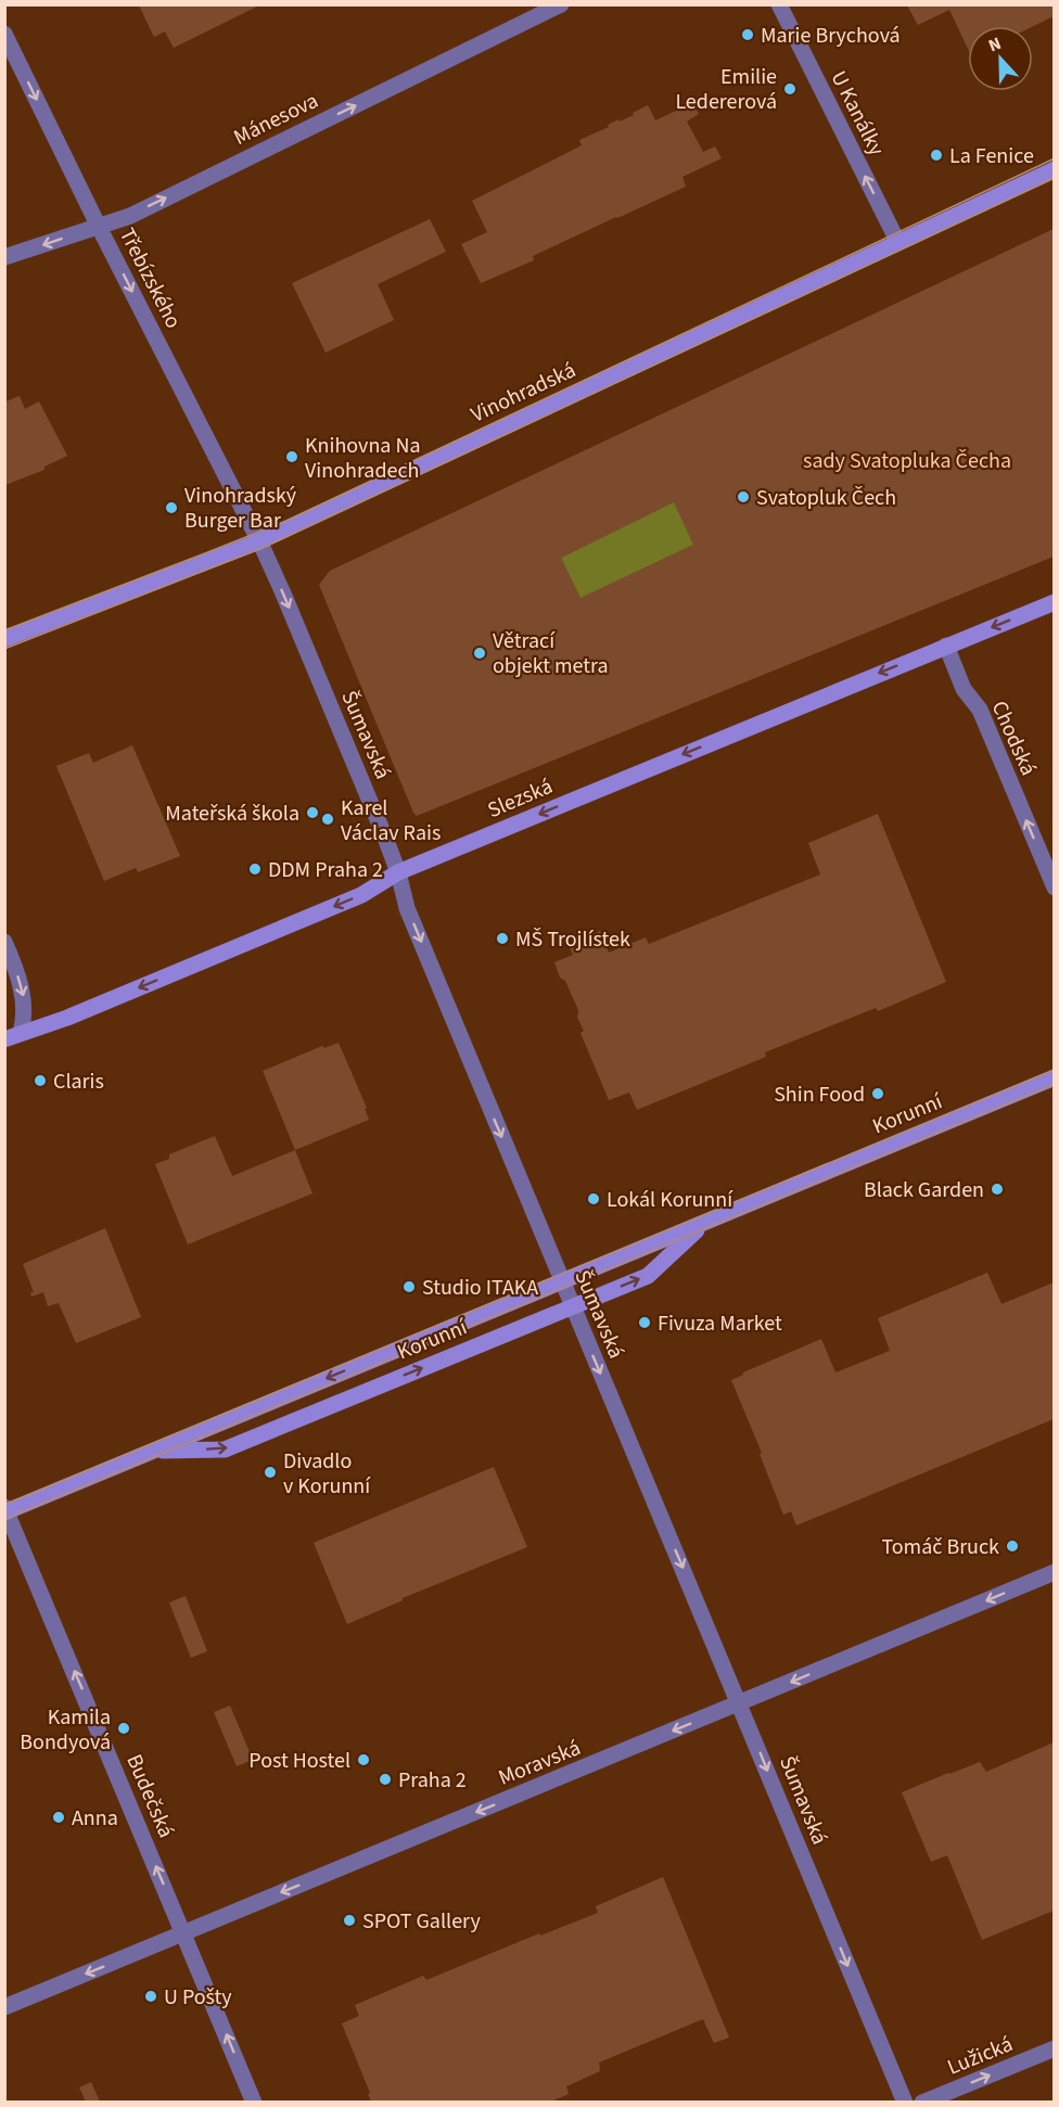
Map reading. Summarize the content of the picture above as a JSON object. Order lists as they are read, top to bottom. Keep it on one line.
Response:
{"streets":{"street":["U Kanálky","Mánesova","Třebízského","Vinohradská","Šumavská","Chodská","Slezská","Korunní","Moravská","Budečská","Lužická"]},"crossings":[["U Kanálky","Vinohradská"],["Mánesova","Třebízského"],["Třebízského","Vinohradská"],["Třebízského","Šumavská"],["Vinohradská","Šumavská"],["Šumavská","Slezská"],["Šumavská","Korunní"],["Šumavská","Moravská"],["Chodská","Slezská"],["Korunní","Budečská"],["Moravská","Budečská"]],"one_way":["U Kanálky","Třebízského","Šumavská","Chodská","Slezská","Moravská","Budečská","Lužická"],"parks":["sady Svatopluka Čecha"],"places":["Marie Brychová","Emilie Ledererová","La Fenice","Knihovna Na Vinohradech","Svatopluk Čech","Vinohradský Burger Bar","Větrací objekt metra","Mateřská škola","Karel Václav Rais","DDM Praha 2","MŠ Trojlístek","Claris","Shin Food","Black Garden","Lokál Korunní","Studio ITAKA","Fivuza Market","Divadlo v Korunní","Tomáč Bruck","Kamila Bondyová","Post Hostel","Praha 2","Anna","SPOT Gallery","U Pošty"],"north":"top"}
